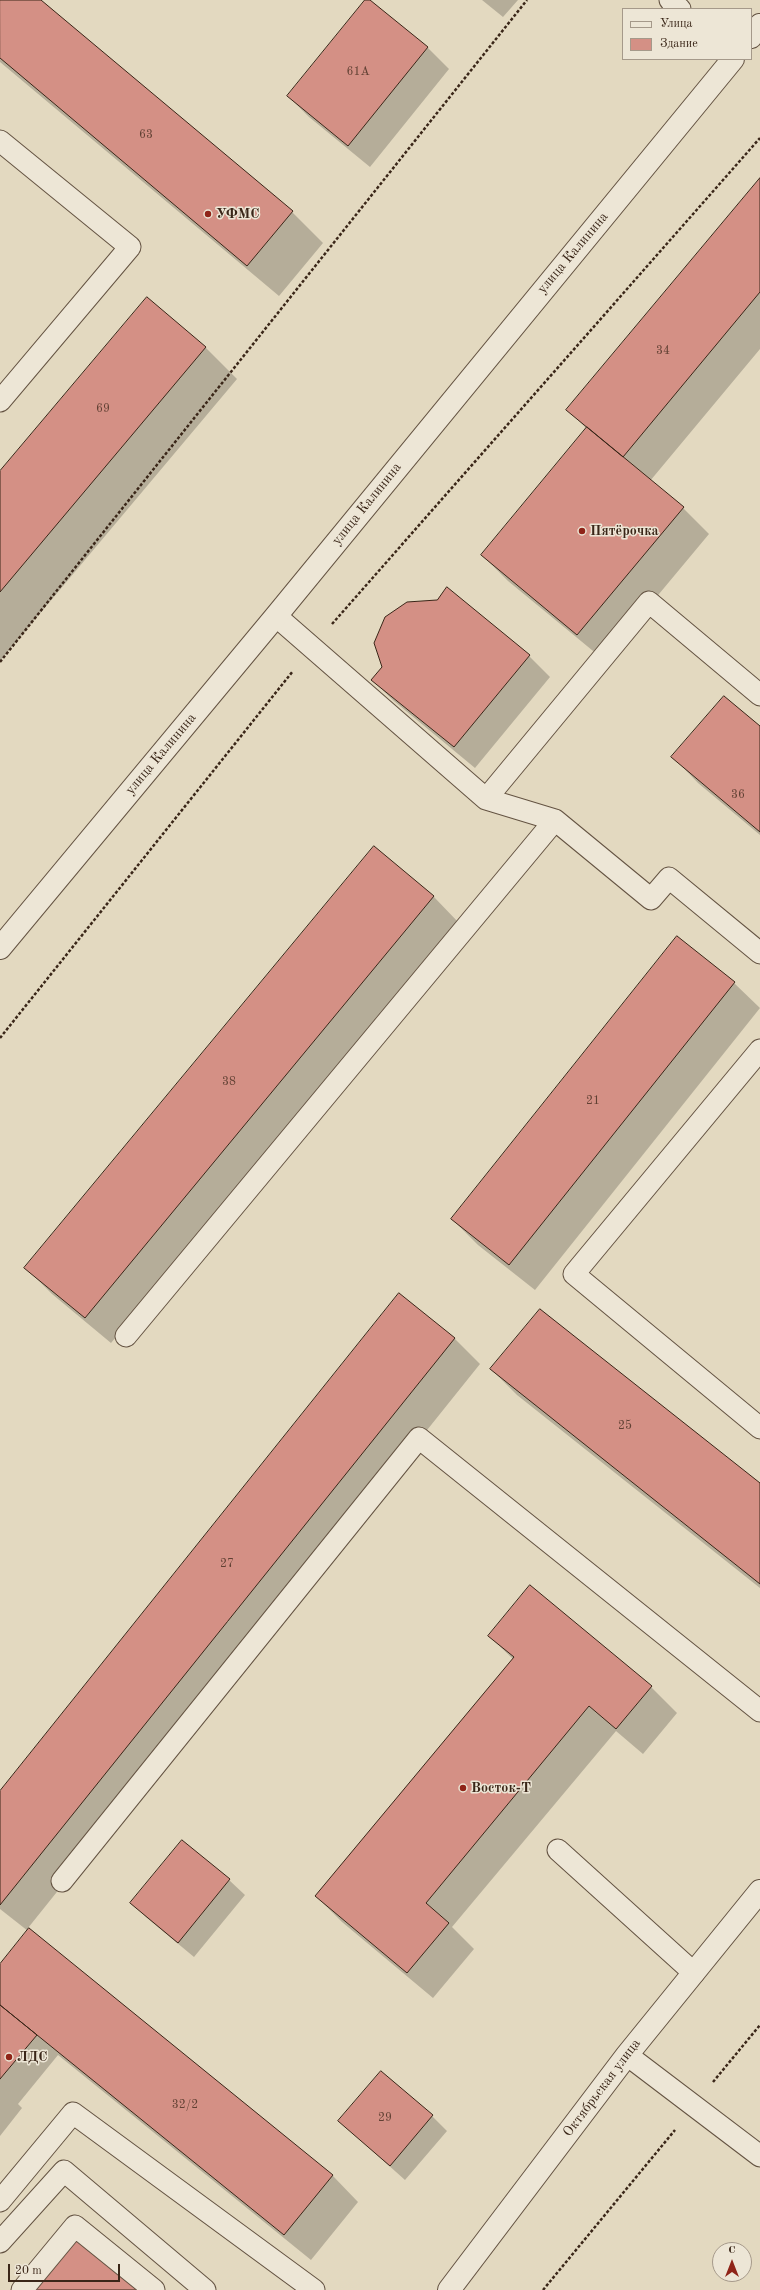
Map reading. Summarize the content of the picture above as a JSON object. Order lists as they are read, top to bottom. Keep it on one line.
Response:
{"streets":{"street":["улица Калинина","Октябрьская улица"]},"places":["УФМС","Пятёрочка","Восток-Т","ЛДС"],"house_numbers":["61А","63","34","69","36","38","21","25","27","32/2","29"],"legend":["Улица","Здание"],"scale_bar":"20 m","north":"top"}
